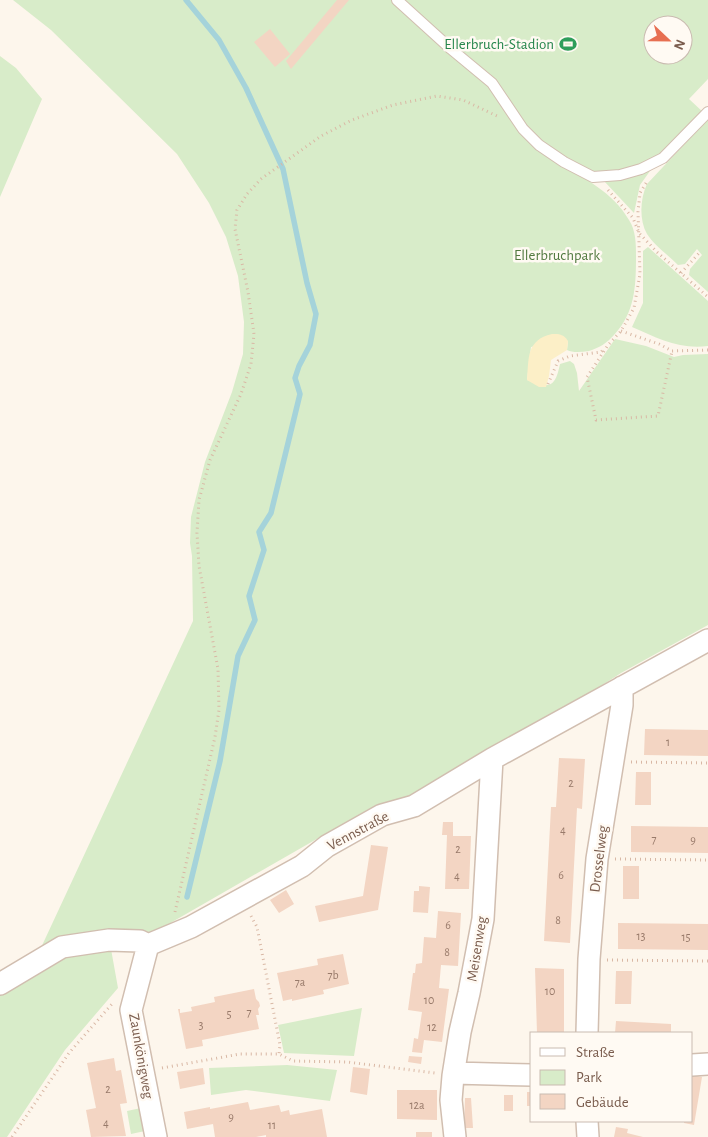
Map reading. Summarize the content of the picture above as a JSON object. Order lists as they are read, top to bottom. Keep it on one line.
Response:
{"streets":{"street":["Vennstraße","Drosselweg","Meisenweg","Zaunkönigweg"]},"crossings":[["Vennstraße","Drosselweg"],["Vennstraße","Meisenweg"],["Vennstraße","Zaunkönigweg"]],"parks":["Ellerbruchpark"],"places":{"sports":["Ellerbruch-Stadion"]},"house_numbers":["1","2","4","7","9","2","6","4","8","6","13","15","8","7b","7a","10","10","7","5","3","12","2","12a","9","4","11"],"legend":["Straße","Park","Gebäude"],"north":"right"}
